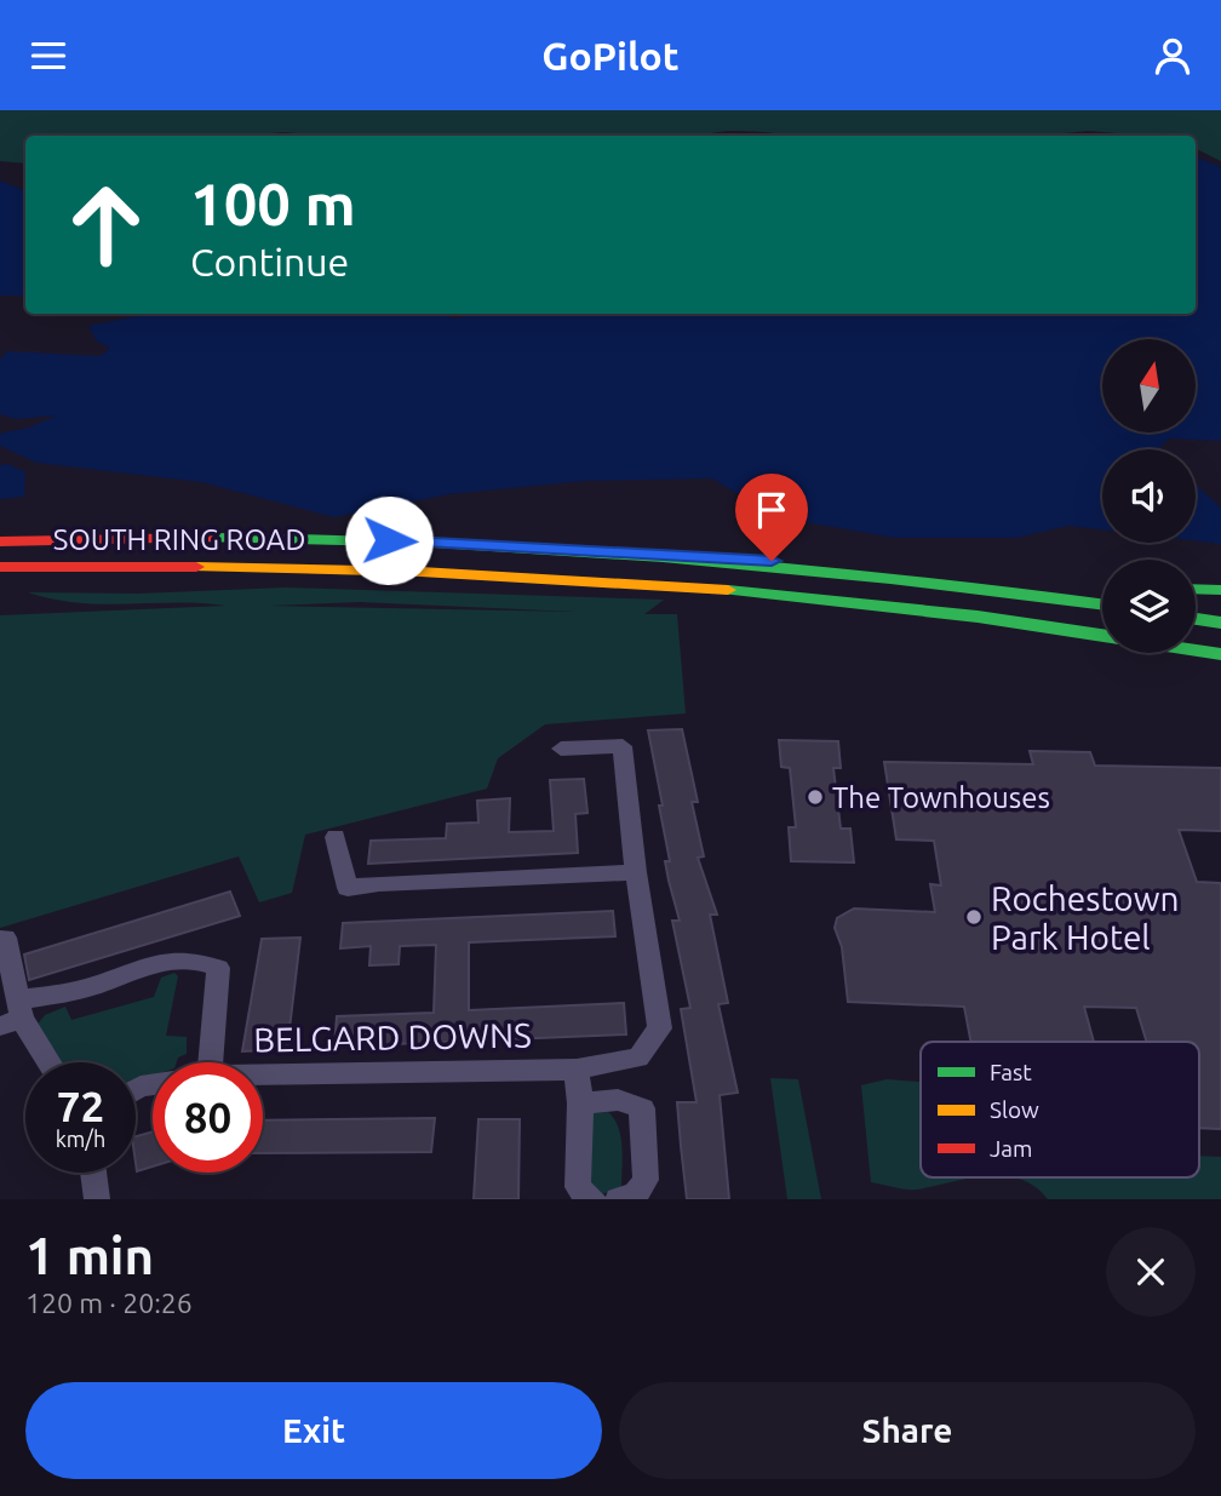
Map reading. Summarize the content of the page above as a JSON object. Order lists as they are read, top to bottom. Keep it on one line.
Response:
{"streets":{"highway":["SOUTH RING ROAD"],"street":["BELGARD DOWNS"]},"places":["The Townhouses","Rochestown Park Hotel"],"legend":["Fast","Slow","Jam"],"north":"top","page":{"header":"GoPilot","turn":["100 m","Continue"],"speed":"72 km/h","limit":"80","heading":["1 min","120 m · 20:26"],"buttons":["Exit","Share"]}}
